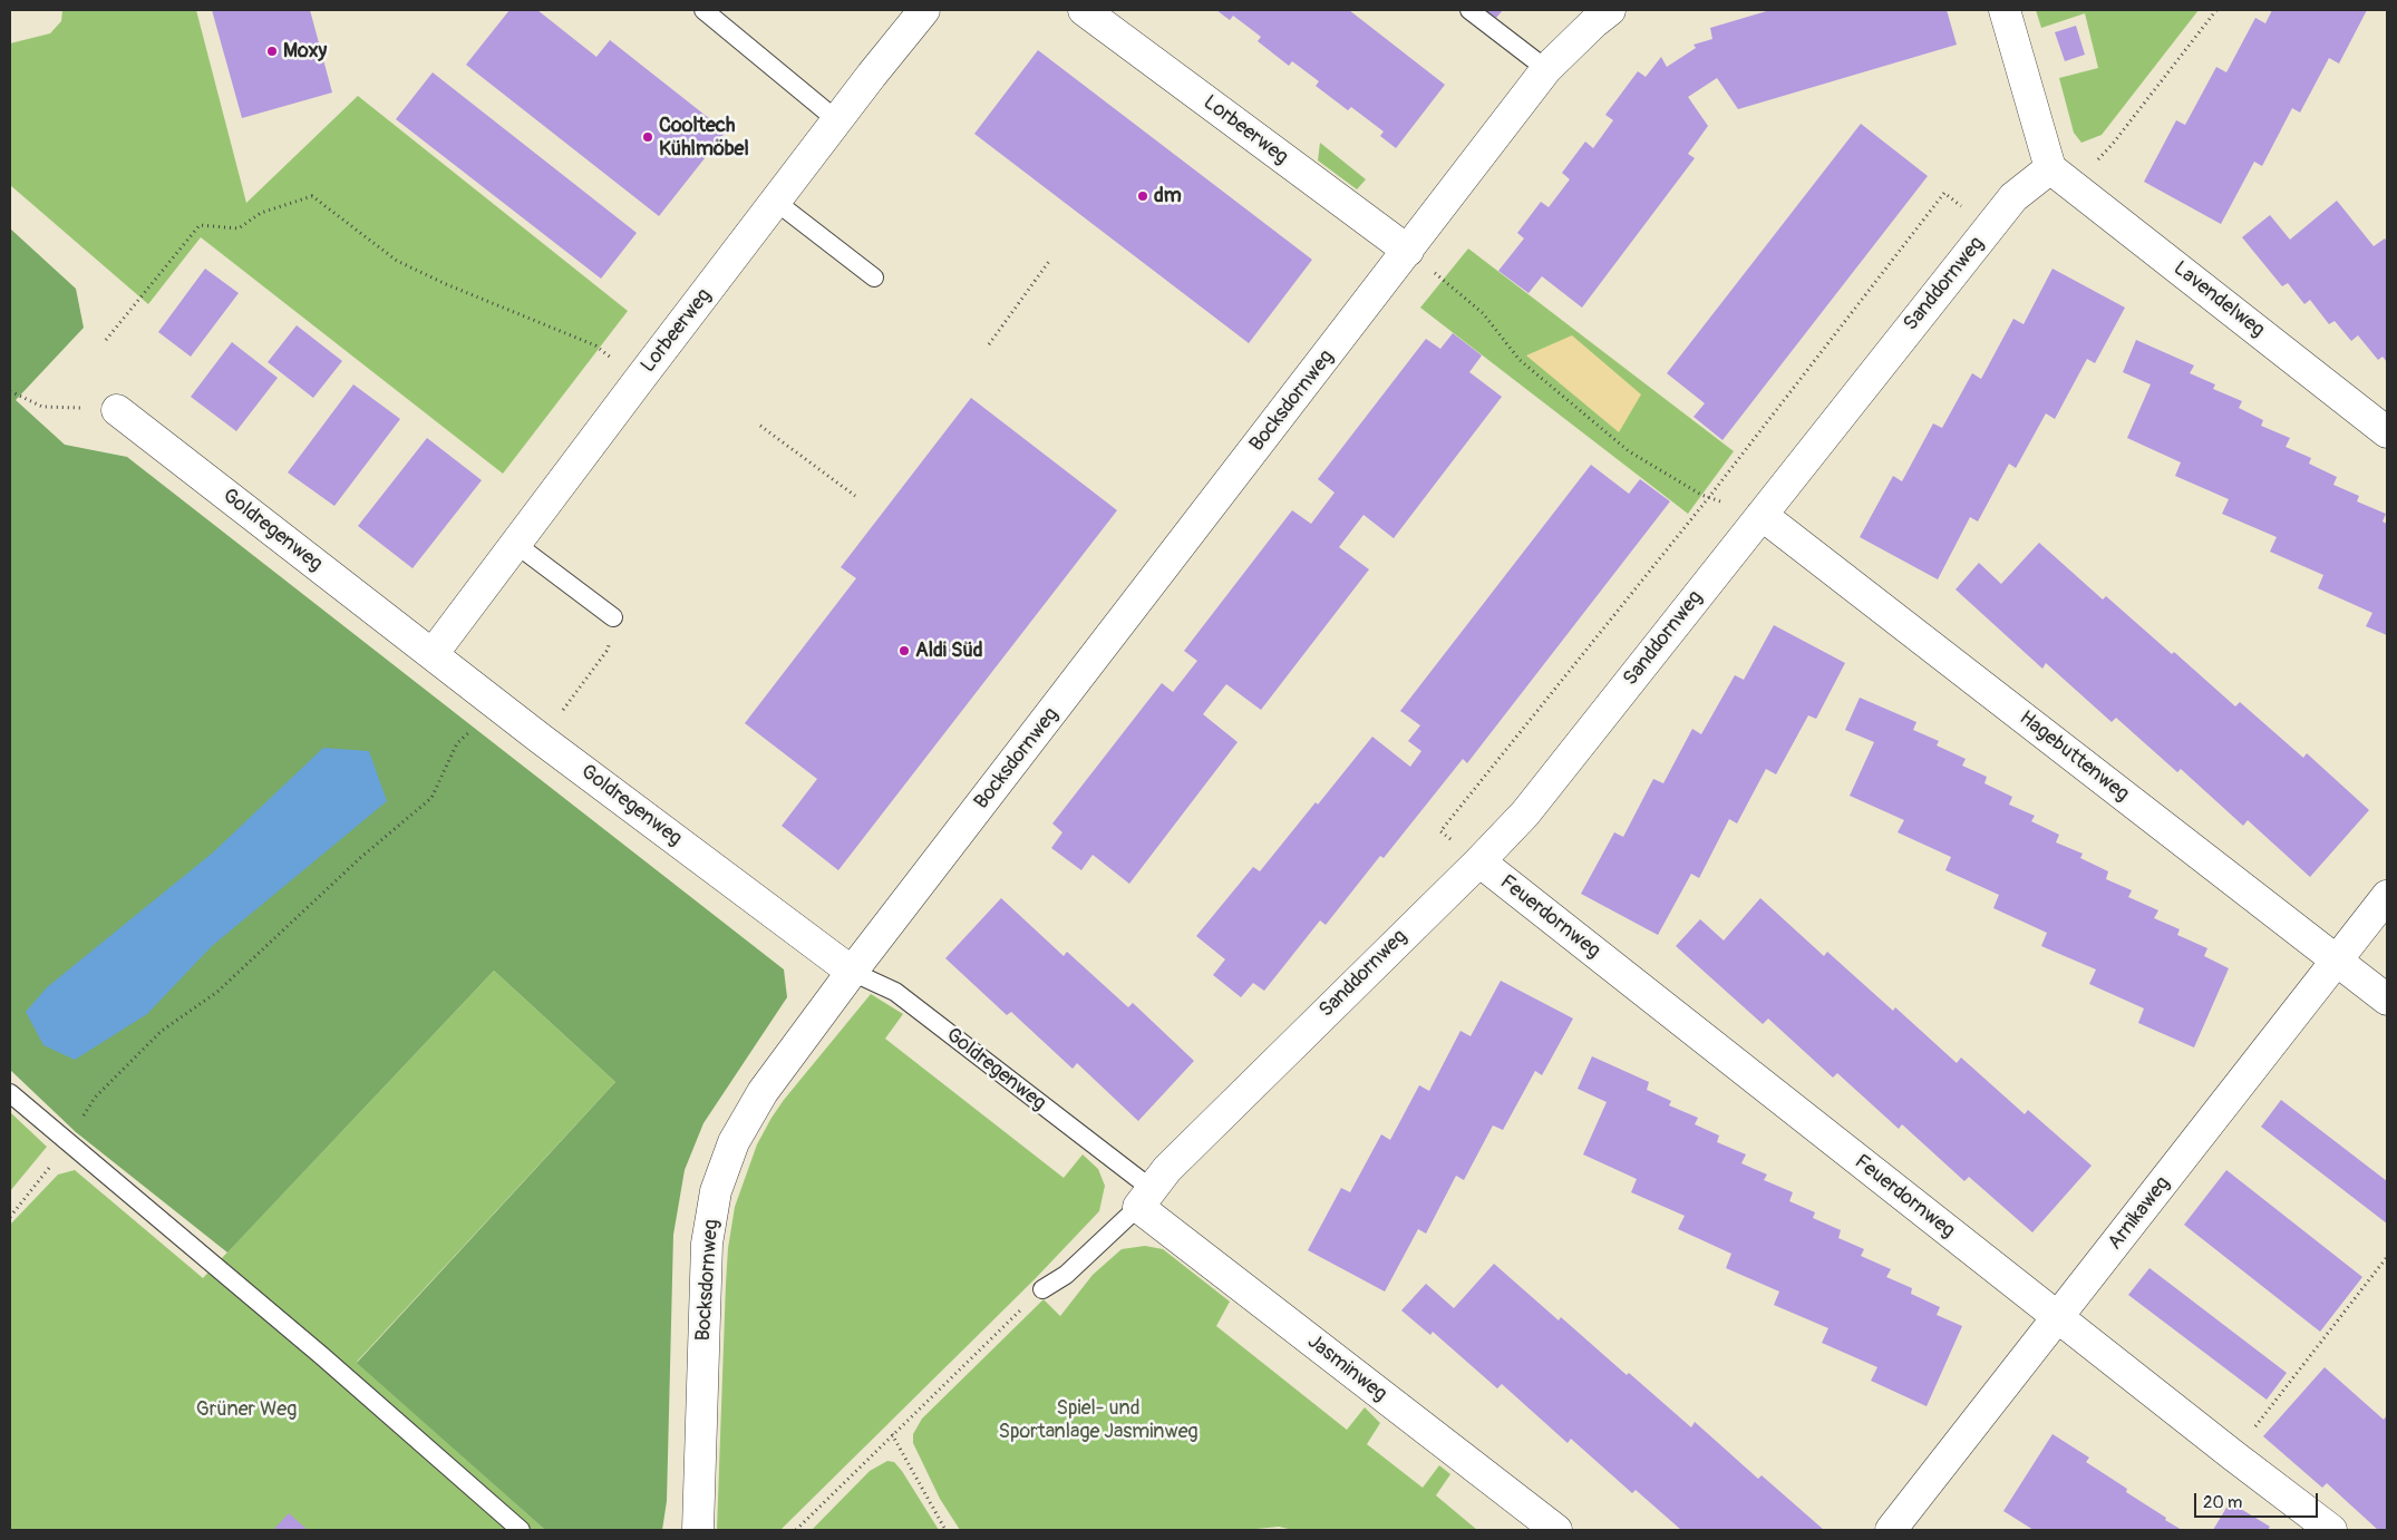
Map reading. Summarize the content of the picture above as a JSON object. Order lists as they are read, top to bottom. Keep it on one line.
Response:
{"streets":{"street":["Lorbeerweg","Sanddornweg","Lavendelweg","Bocksdornweg","Goldregenweg","Hagebuttenweg","Feuerdornweg","Arnikaweg","Jasminweg"]},"crossings":[["Lorbeerweg","Bocksdornweg"],["Lorbeerweg","Goldregenweg"],["Sanddornweg","Lavendelweg"],["Sanddornweg","Goldregenweg"],["Sanddornweg","Hagebuttenweg"],["Sanddornweg","Feuerdornweg"],["Sanddornweg","Jasminweg"],["Bocksdornweg","Goldregenweg"],["Goldregenweg","Jasminweg"],["Hagebuttenweg","Arnikaweg"],["Feuerdornweg","Arnikaweg"]],"parks":["Spiel- und Sportanlage Jasminweg","Grüner Weg"],"places":["Moxy","Cooltech Kühlmöbel","dm","Aldi Süd"],"scale_bar":"20 m"}
